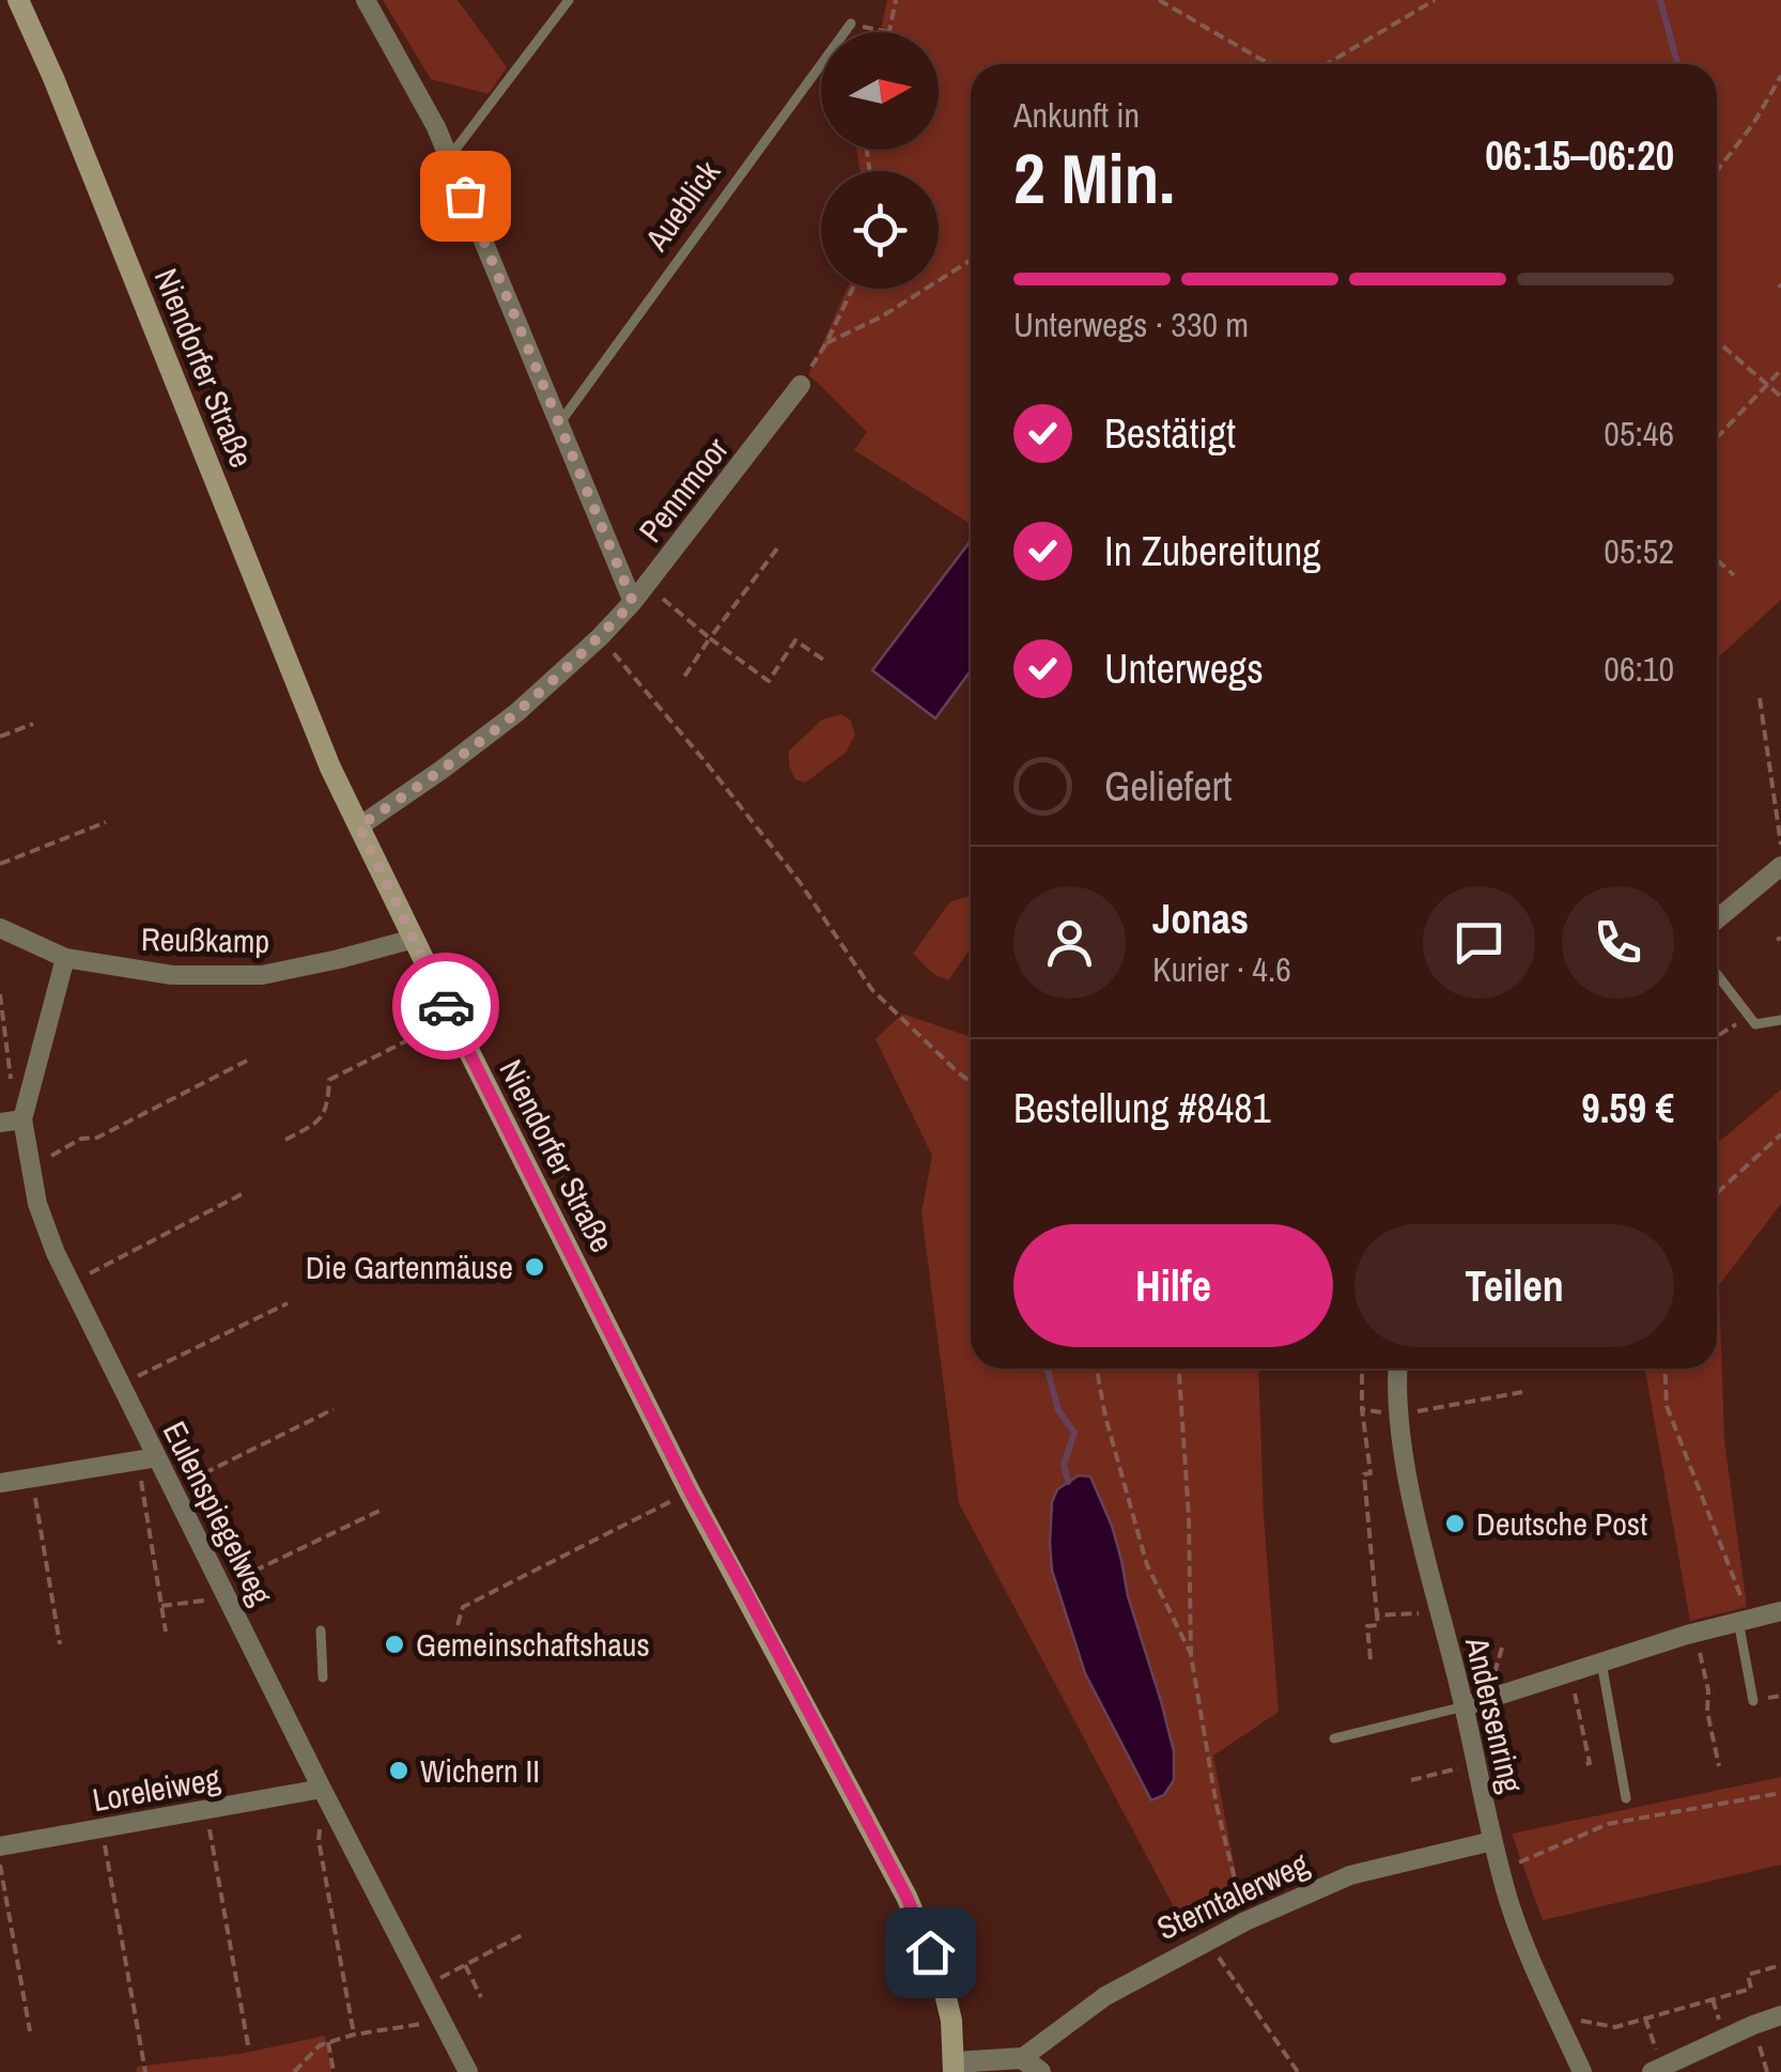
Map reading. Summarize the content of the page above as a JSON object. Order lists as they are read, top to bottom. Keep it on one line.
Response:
{"streets":{"main road":["Niendorfer Straße"],"street":["Pennmoor","Reußkamp","Eulenspiegelweg","Andersenring","Loreleiweg","Sterntalerweg"],"lane":["Aueblick"]},"crossings":[["Niendorfer Straße","Pennmoor"],["Niendorfer Straße","Reußkamp"],["Niendorfer Straße","Sterntalerweg"],["Reußkamp","Eulenspiegelweg"],["Eulenspiegelweg","Loreleiweg"],["Andersenring","Sterntalerweg"]],"places":["Die Gartenmäuse","Deutsche Post","Gemeinschaftshaus","Wichern II"],"north":"right","page":{"heading":["2 Min.","Ankunft in","06:15–06:20"],"panel":["Jonas","Kurier · 4.6","Bestellung #8481","9.59 €"],"bar":"Unterwegs · 330 m","list":[["Bestätigt","05:46"],["In Zubereitung","05:52"],["Unterwegs","06:10"],"Geliefert"],"buttons":["Hilfe","Teilen"]}}
